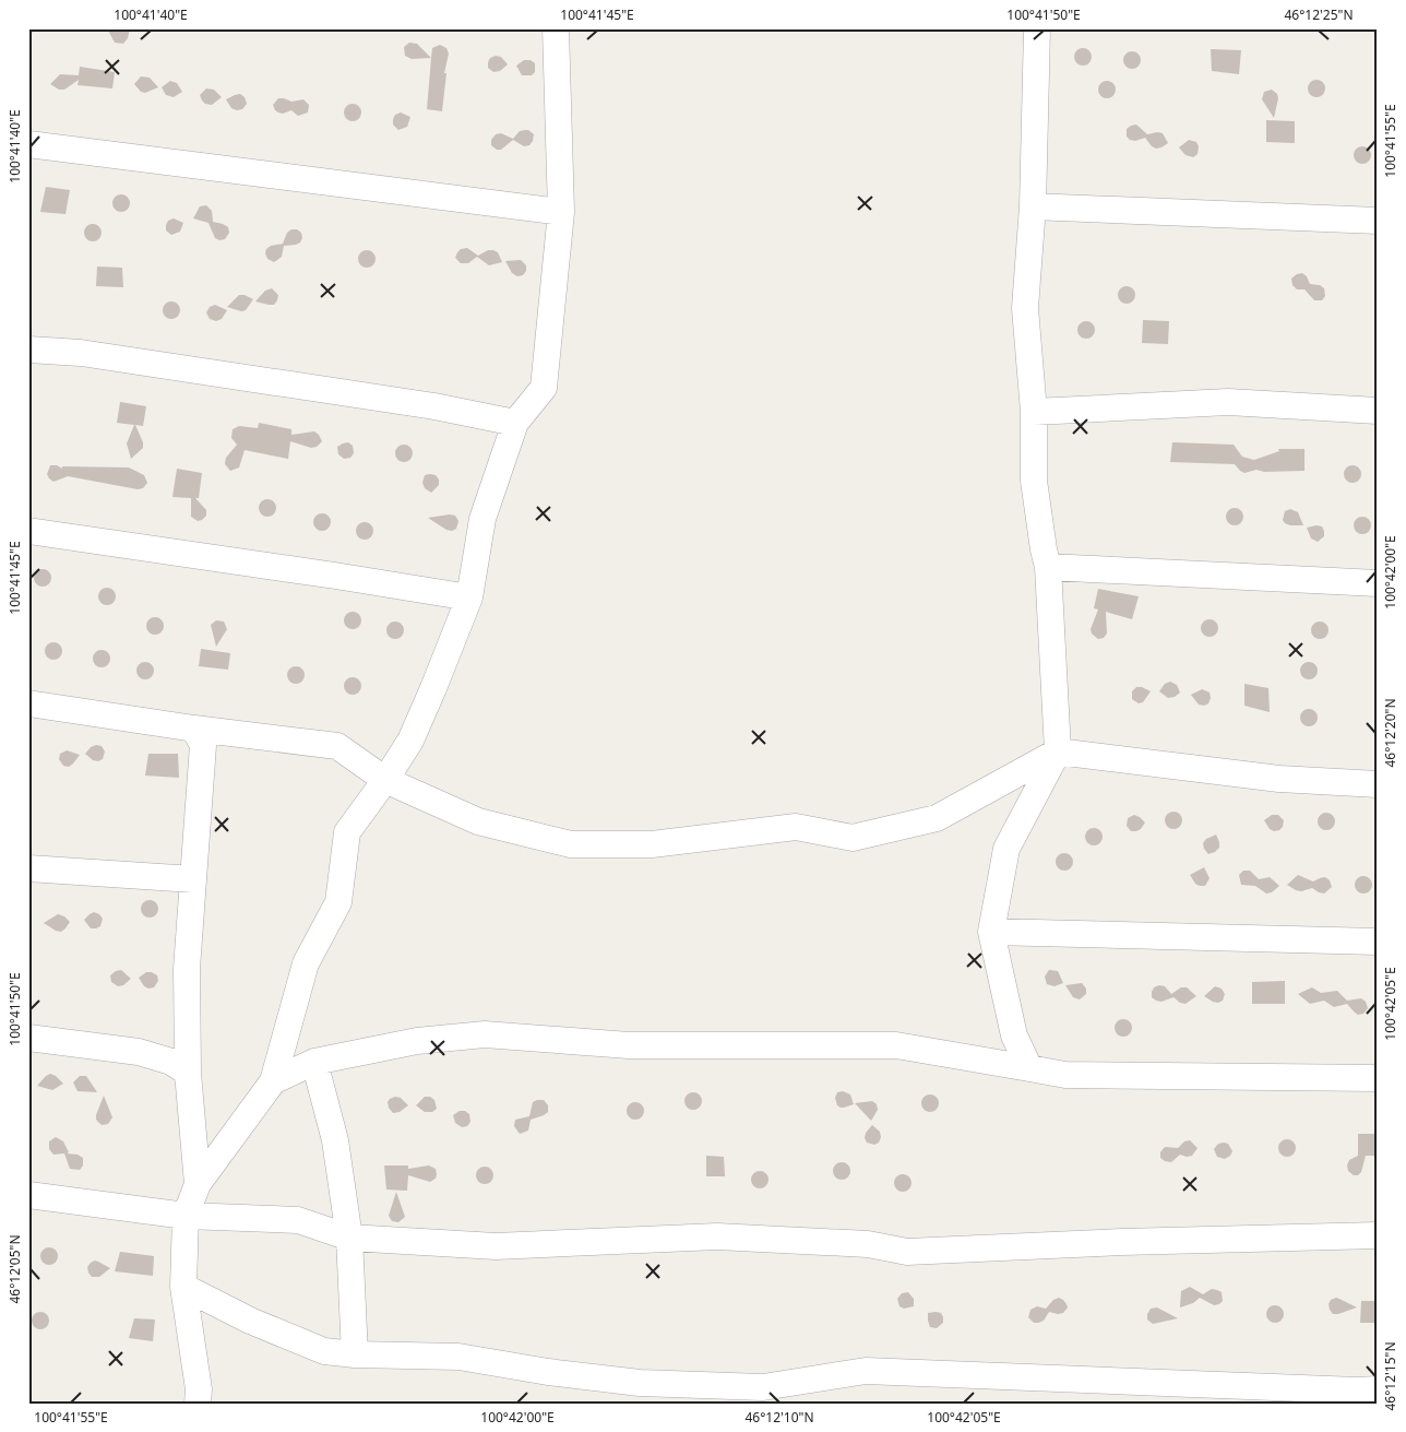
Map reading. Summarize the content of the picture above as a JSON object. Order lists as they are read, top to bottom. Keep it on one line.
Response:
{"coordinates":["100°41'40\"E","100°41'45\"E","100°41'50\"E","46°12'25\"N","100°41'55\"E","100°42'00\"E","46°12'20\"N","100°42'05\"E","46°12'05\"N","46°12'15\"N","46°12'10\"N"]}
